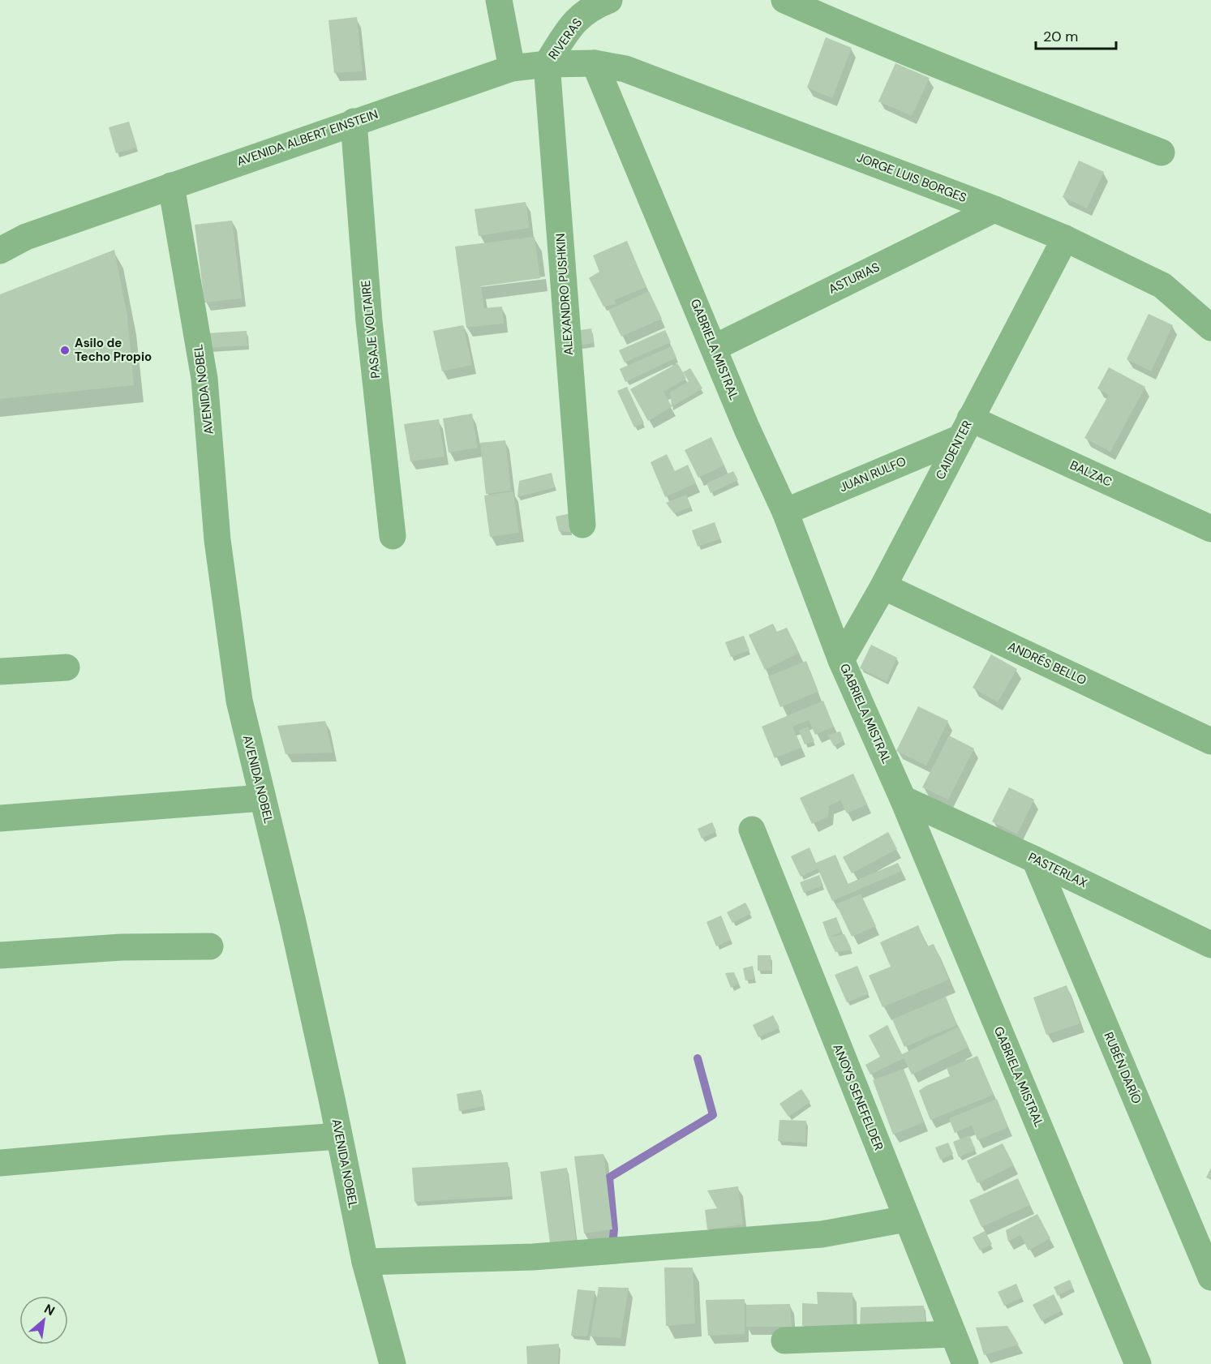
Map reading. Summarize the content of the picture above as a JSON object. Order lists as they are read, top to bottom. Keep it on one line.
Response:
{"streets":{"street":["RIVERAS","AVENIDA ALBERT EINSTEIN","JORGE LUIS BORGES","ASTURIAS","ALEXANDRO PUSHKIN","PASAJE VOLTAIRE","GABRIELA MISTRAL","AVENIDA NOBEL","CAIDENTER","BALZAC","JUAN RULFO","ANDRÉS BELLO","PASTERLAX","RUBÉN DARÍO","ANOYS SENEFELDER"]},"crossings":[["RIVERAS","AVENIDA ALBERT EINSTEIN"],["RIVERAS","ALEXANDRO PUSHKIN"],["AVENIDA ALBERT EINSTEIN","JORGE LUIS BORGES"],["AVENIDA ALBERT EINSTEIN","ALEXANDRO PUSHKIN"],["AVENIDA ALBERT EINSTEIN","PASAJE VOLTAIRE"],["AVENIDA ALBERT EINSTEIN","GABRIELA MISTRAL"],["AVENIDA ALBERT EINSTEIN","AVENIDA NOBEL"],["JORGE LUIS BORGES","ASTURIAS"],["JORGE LUIS BORGES","GABRIELA MISTRAL"],["JORGE LUIS BORGES","CAIDENTER"],["ASTURIAS","GABRIELA MISTRAL"],["GABRIELA MISTRAL","CAIDENTER"],["GABRIELA MISTRAL","JUAN RULFO"],["GABRIELA MISTRAL","PASTERLAX"],["CAIDENTER","BALZAC"],["CAIDENTER","JUAN RULFO"],["CAIDENTER","ANDRÉS BELLO"],["BALZAC","JUAN RULFO"],["PASTERLAX","RUBÉN DARÍO"]],"places":["Asilo de Techo Propio"],"scale_bar":"20 m","north":"top right"}
